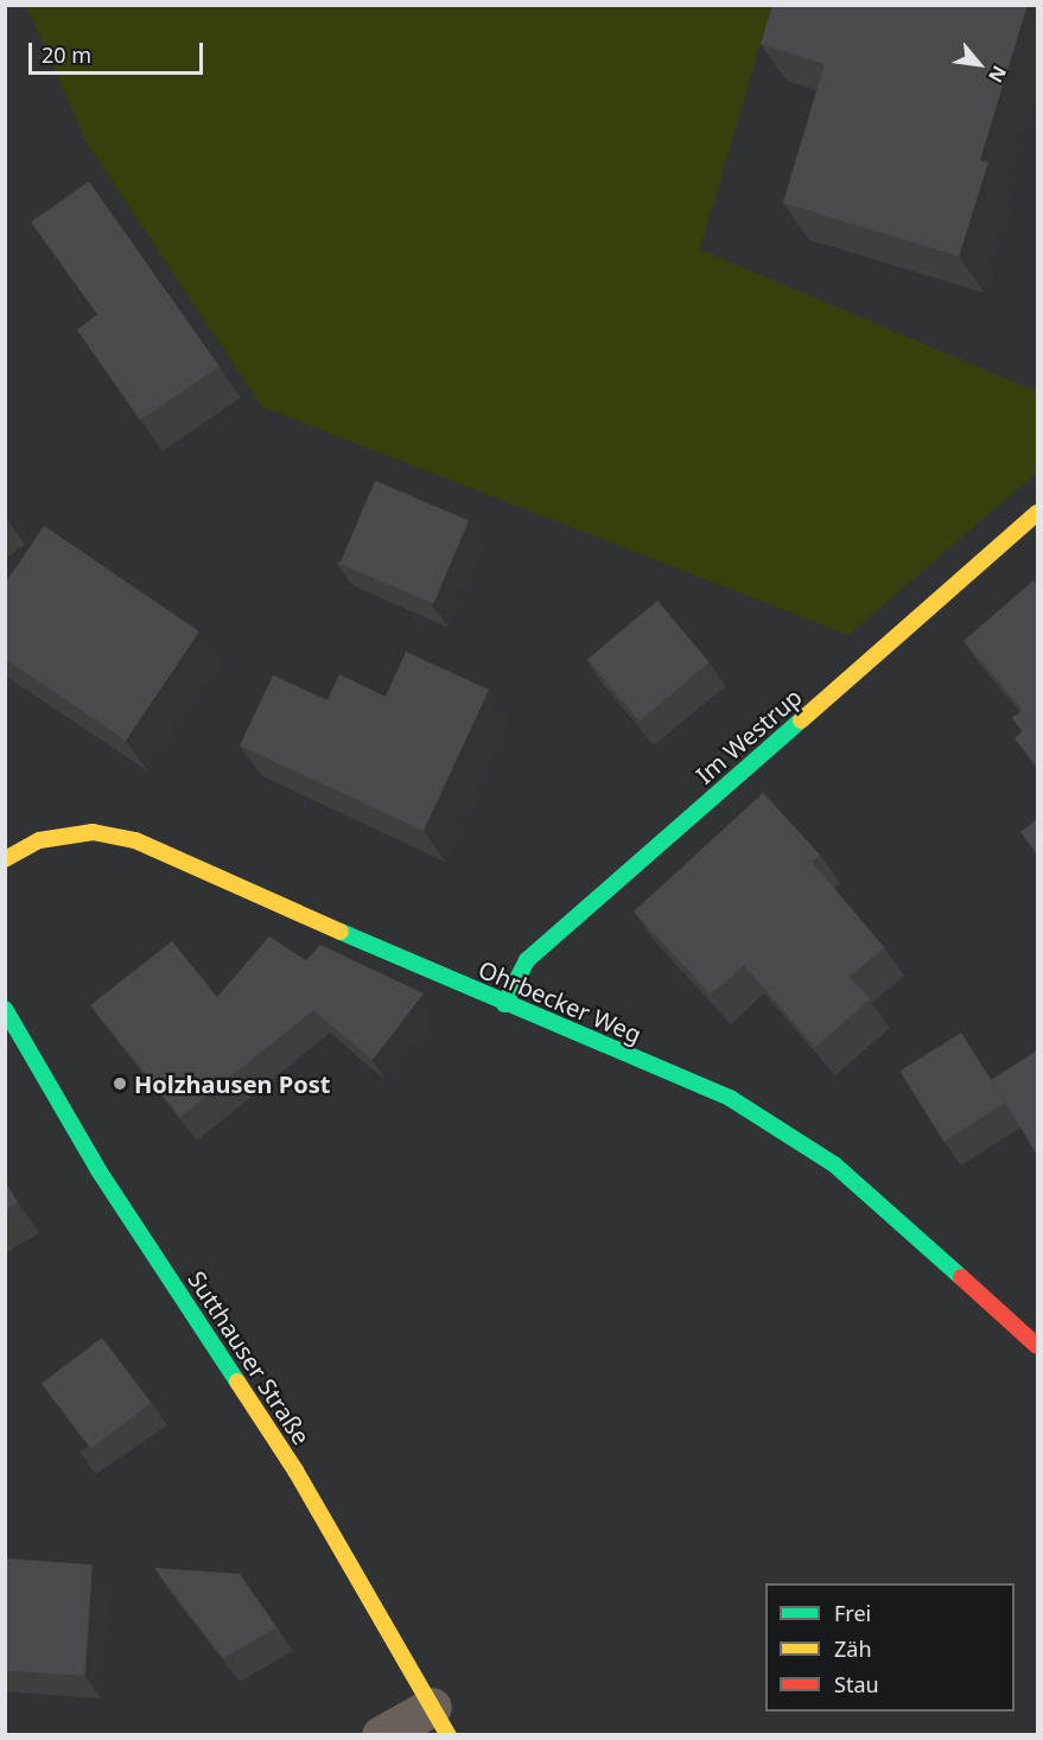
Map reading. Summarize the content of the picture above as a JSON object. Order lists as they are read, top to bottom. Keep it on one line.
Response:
{"streets":{"street":["Im Westrup","Ohrbecker Weg","Sutthauser Straße"]},"crossings":[["Im Westrup","Ohrbecker Weg"]],"places":["Holzhausen Post"],"legend":["Frei","Zäh","Stau"],"scale_bar":"20 m","north":"bottom right"}
